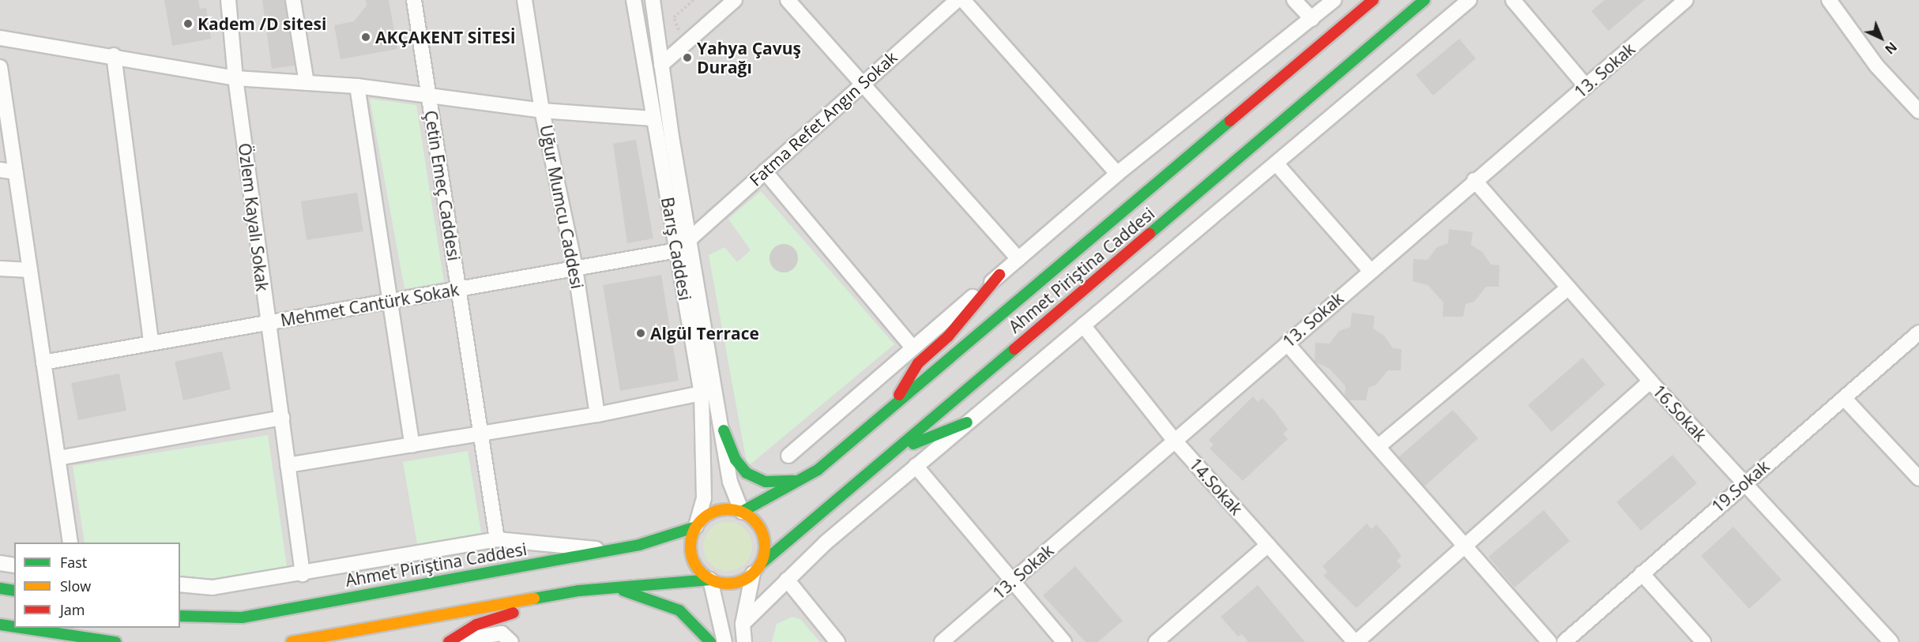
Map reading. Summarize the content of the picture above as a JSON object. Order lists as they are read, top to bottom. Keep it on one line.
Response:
{"streets":{"street":["13. Sokak","Fatma Refet Angın Sokak","Çetin Emeç Caddesi","Uğur Mumcu Caddesi","Özlem Kayalı Sokak","Barış Caddesi","Ahmet Piriştina Caddesi","Mehmet Cantürk Sokak","16.Sokak","14.Sokak","19.Sokak"]},"crossings":[["13. Sokak","16.Sokak"],["13. Sokak","14.Sokak"],["Fatma Refet Angın Sokak","Barış Caddesi"],["Çetin Emeç Caddesi","Mehmet Cantürk Sokak"],["Uğur Mumcu Caddesi","Mehmet Cantürk Sokak"],["Özlem Kayalı Sokak","Mehmet Cantürk Sokak"],["Barış Caddesi","Ahmet Piriştina Caddesi"],["Barış Caddesi","Mehmet Cantürk Sokak"],["16.Sokak","19.Sokak"]],"places":["Kadem /D sitesi","AKÇAKENT SİTESİ","Yahya Çavuş Durağı","Algül Terrace"],"legend":["Fast","Slow","Jam"],"north":"bottom right"}
